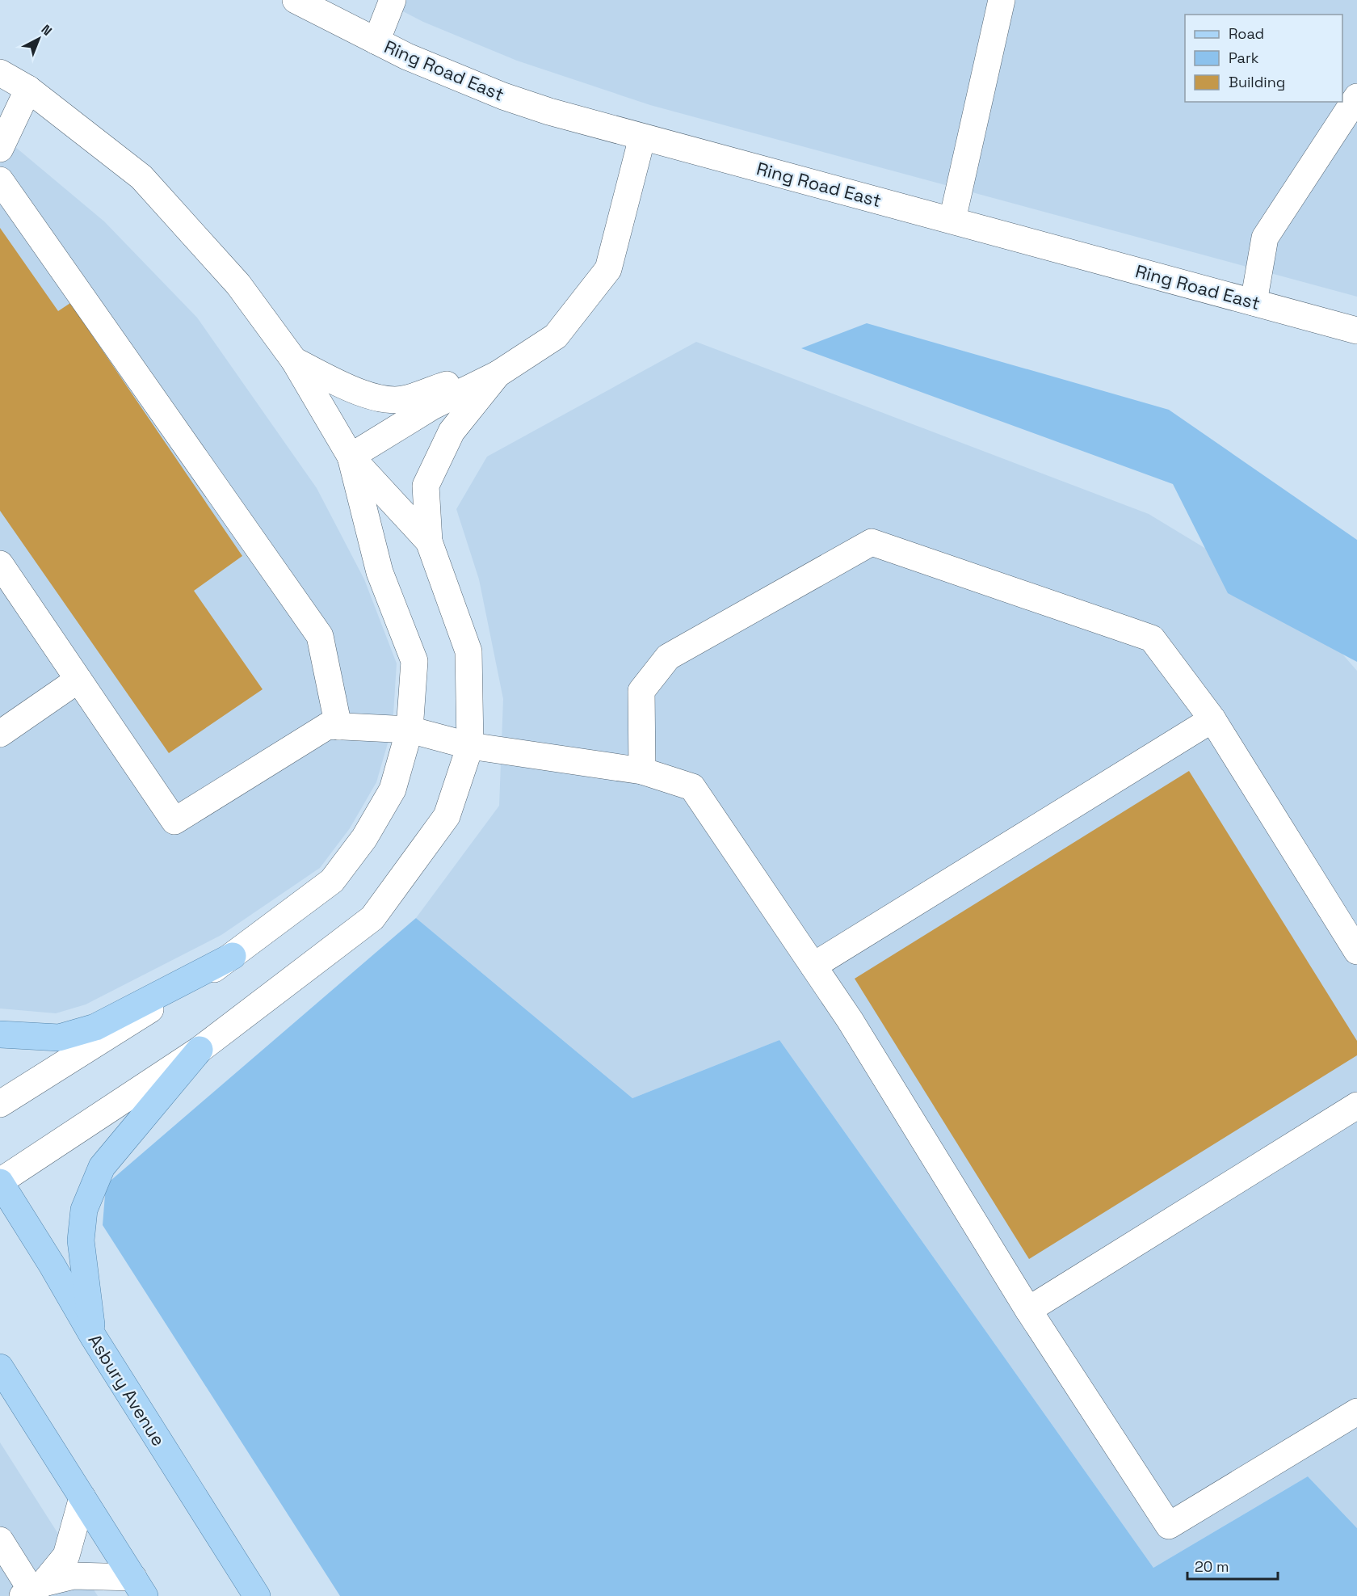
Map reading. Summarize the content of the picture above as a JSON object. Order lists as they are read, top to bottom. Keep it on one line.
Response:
{"streets":{"main road":["Asbury Avenue"],"street":["Ring Road East"]},"legend":["Road","Park","Building"],"scale_bar":"20 m","north":"top right"}
